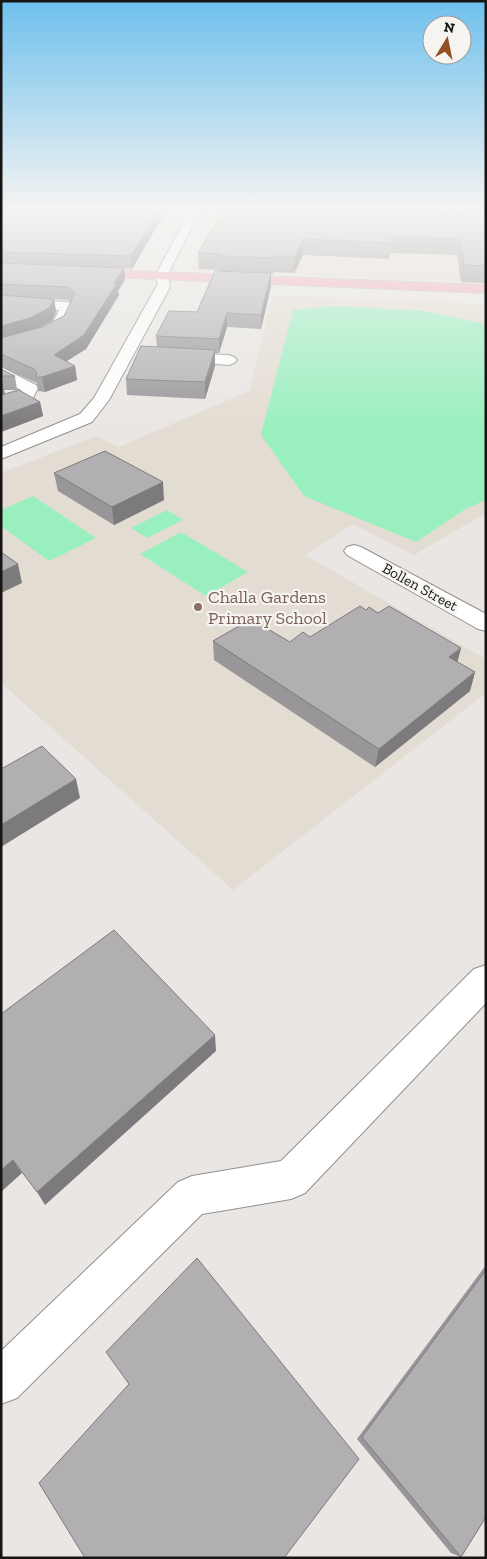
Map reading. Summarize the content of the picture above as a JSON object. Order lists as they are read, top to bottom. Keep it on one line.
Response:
{"streets":{"street":["Bollen Street"]},"places":["Challa Gardens Primary School"],"north":"top"}
